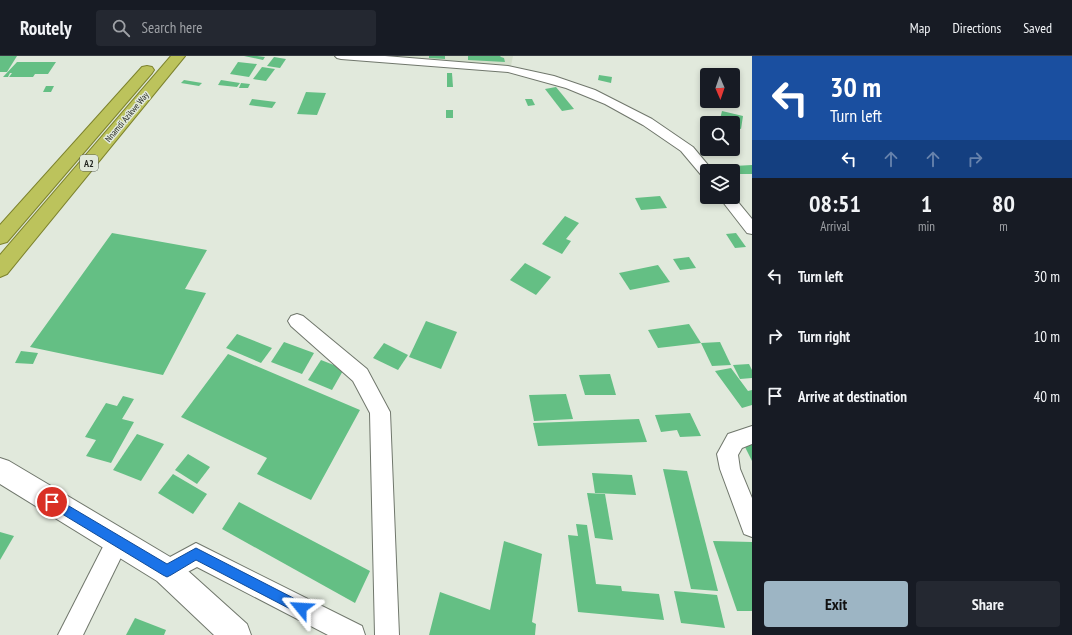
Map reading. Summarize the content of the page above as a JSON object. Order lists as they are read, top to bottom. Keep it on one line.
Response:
{"streets":{"highway":["Nnamdi Azikwe Way","A2"]},"north":"bottom","page":{"header":"Routely","search":"Search here","nav":["Map","Directions","Saved"],"turn":["30 m","Turn left"],"eta":["08:51","Arrival","1","min","80","m"],"list":[{"name":"Turn left","value":"30 m"},{"name":"Turn right","value":"10 m"},{"name":"Arrive at destination","value":"40 m"}],"buttons":["Exit","Share"]}}
